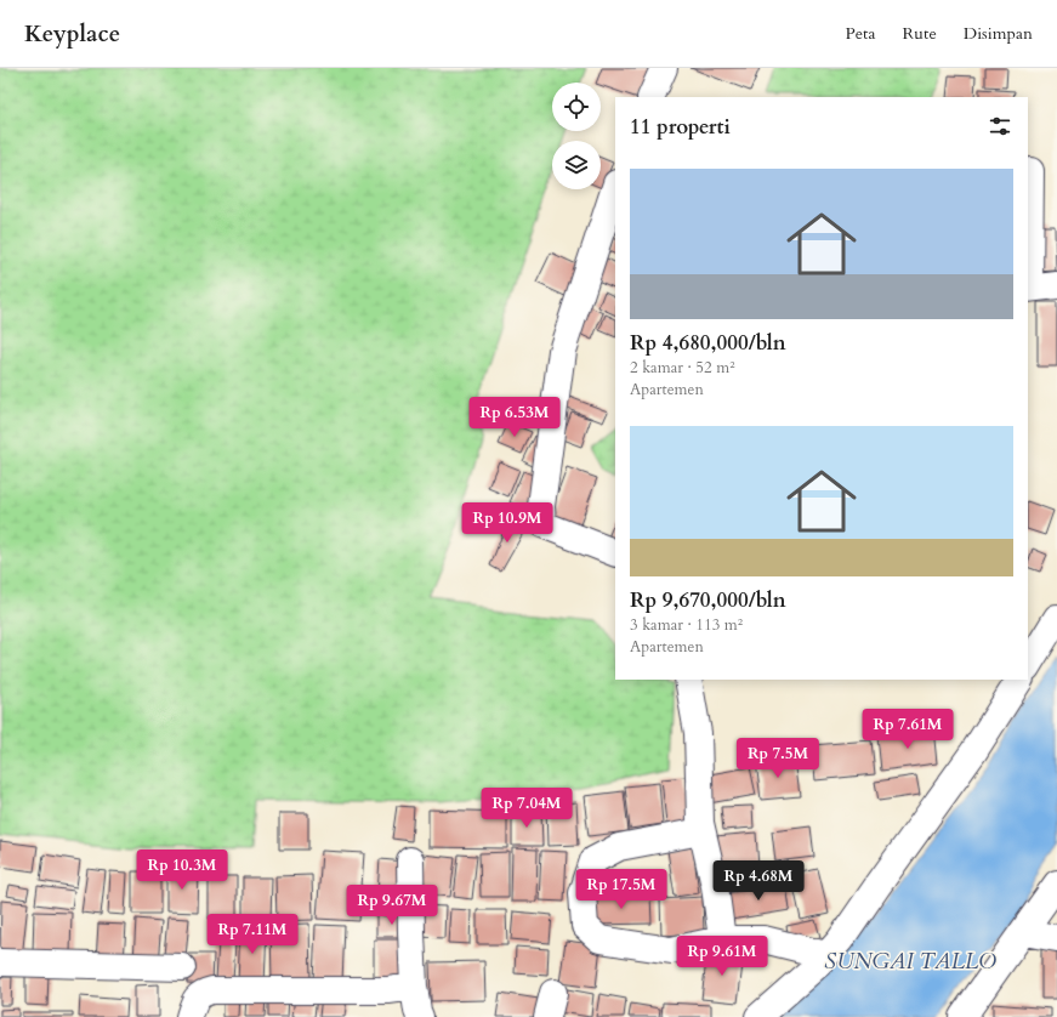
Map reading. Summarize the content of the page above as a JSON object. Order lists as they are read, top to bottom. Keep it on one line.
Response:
{"water":["SUNGAI TALLO"],"page":{"header":"Keyplace","nav":["Peta","Rute","Disimpan"],"heading":"11 properti","list":[{"name":"Rp 4,680,000/bln","note":"2 kamar · 52 m² · Apartemen"},{"name":"Rp 9,670,000/bln","note":"3 kamar · 113 m² · Apartemen"}],"price":["Rp 6.53M","Rp 10.9M","Rp 7.61M","Rp 7.5M","Rp 7.04M","Rp 10.3M","Rp 4.68M","Rp 17.5M","Rp 9.67M","Rp 7.11M","Rp 9.61M"]}}
